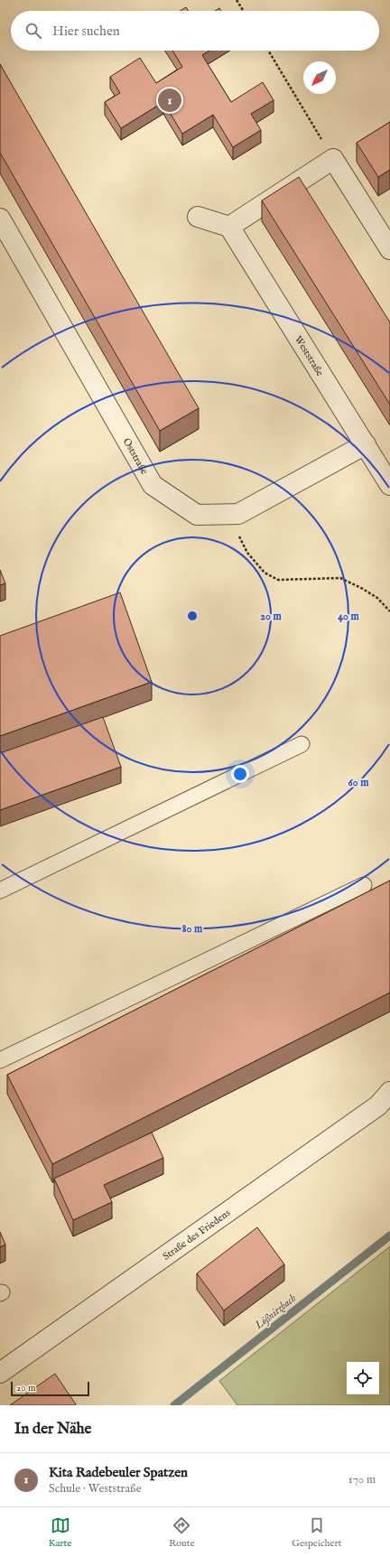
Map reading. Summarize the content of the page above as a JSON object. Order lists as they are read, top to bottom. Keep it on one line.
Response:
{"streets":{"street":["Weststraße","Oststraße","Straße des Friedens"]},"crossings":[["Weststraße","Oststraße"]],"water":["Lößnitzbach"],"scale_bar":"20 m","north":"bottom left","page":{"search":"Hier suchen","pins":"1","scale":"20 m","heading":"In der Nähe","list":[{"mark":"1","name":"Kita Radebeuler Spatzen","note":"Schule · Weststraße","value":"170 m"}],"nav":["Karte","Route","Gespeichert"]},"rings":["20 m","40 m","60 m","80 m"]}
